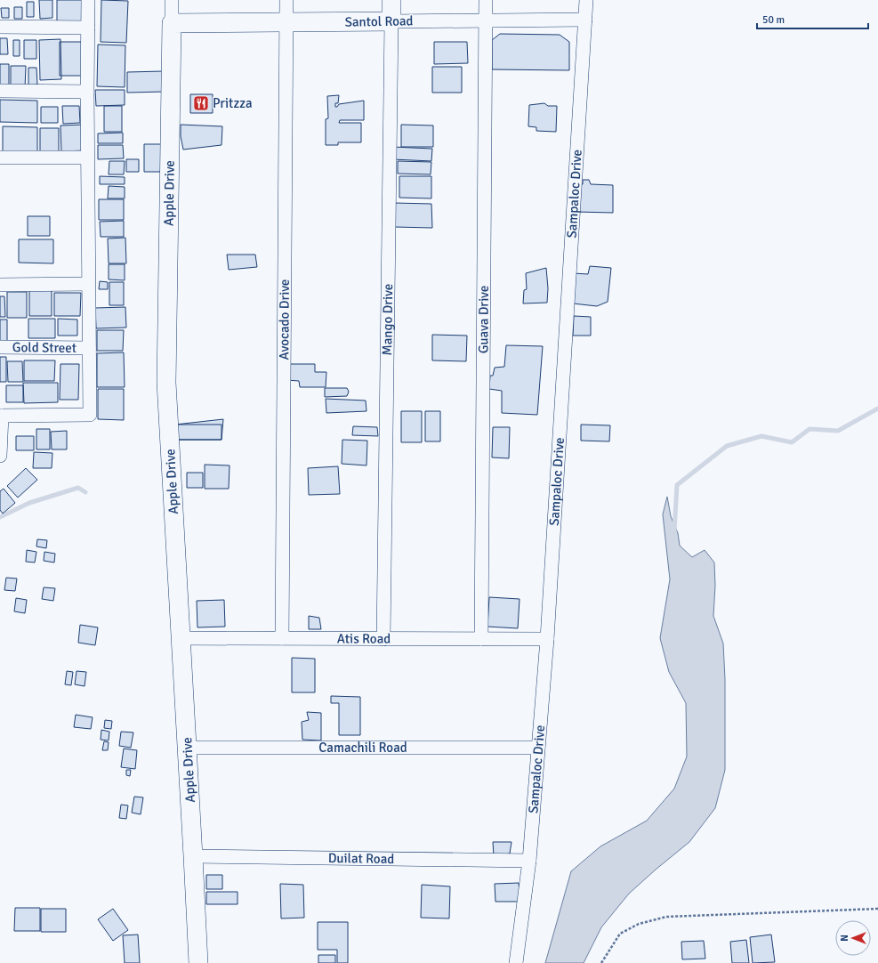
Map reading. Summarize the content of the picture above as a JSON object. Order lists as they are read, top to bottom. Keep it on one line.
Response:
{"streets":{"street":["Santol Road","Apple Drive","Sampaloc Drive","Avocado Drive","Mango Drive","Guava Drive","Gold Street","Atis Road","Camachili Road","Duilat Road"]},"crossings":[["Santol Road","Apple Drive"],["Santol Road","Sampaloc Drive"],["Santol Road","Avocado Drive"],["Santol Road","Mango Drive"],["Santol Road","Guava Drive"],["Apple Drive","Atis Road"],["Apple Drive","Camachili Road"],["Apple Drive","Duilat Road"],["Sampaloc Drive","Atis Road"],["Sampaloc Drive","Camachili Road"],["Sampaloc Drive","Duilat Road"],["Avocado Drive","Atis Road"],["Mango Drive","Atis Road"],["Guava Drive","Atis Road"]],"places":{"restaurant":["Pritzza"]},"scale_bar":"50 m","north":"left"}
